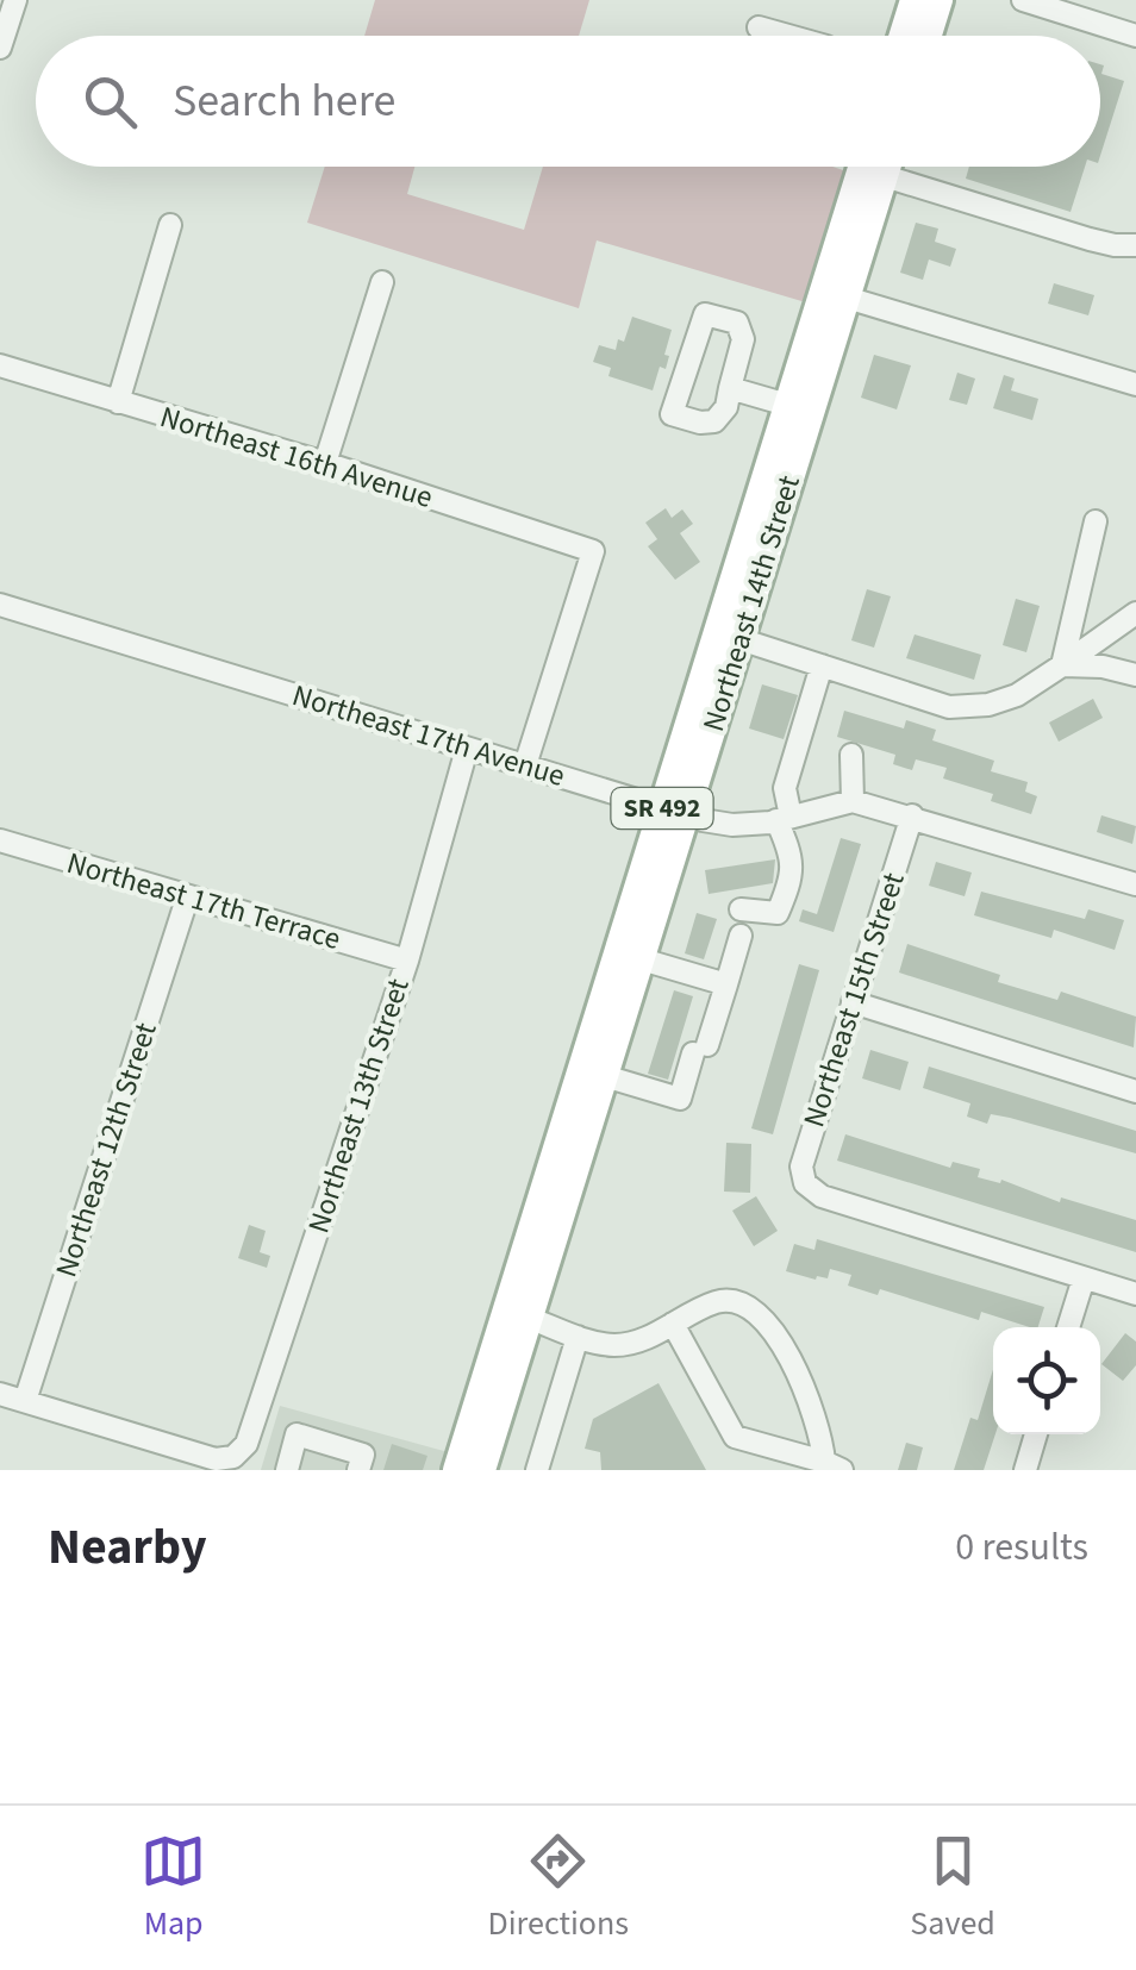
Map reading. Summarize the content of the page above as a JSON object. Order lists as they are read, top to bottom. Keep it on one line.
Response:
{"streets":{"main road":["Northeast 14th Street","SR 492"],"street":["Northeast 16th Avenue","Northeast 17th Avenue","Northeast 17th Terrace","Northeast 15th Street","Northeast 13th Street","Northeast 12th Street"]},"crossings":[["Northeast 16th Avenue","Northeast 17th Avenue"],["Northeast 14th Street","Northeast 17th Avenue"],["Northeast 17th Avenue","Northeast 15th Street"],["Northeast 17th Avenue","Northeast 13th Street"],["Northeast 17th Terrace","Northeast 13th Street"],["Northeast 17th Terrace","Northeast 12th Street"],["Northeast 13th Street","Northeast 12th Street"]],"page":{"search":"Search here","heading":["Nearby","0 results"],"nav":["Map","Directions","Saved"]}}
